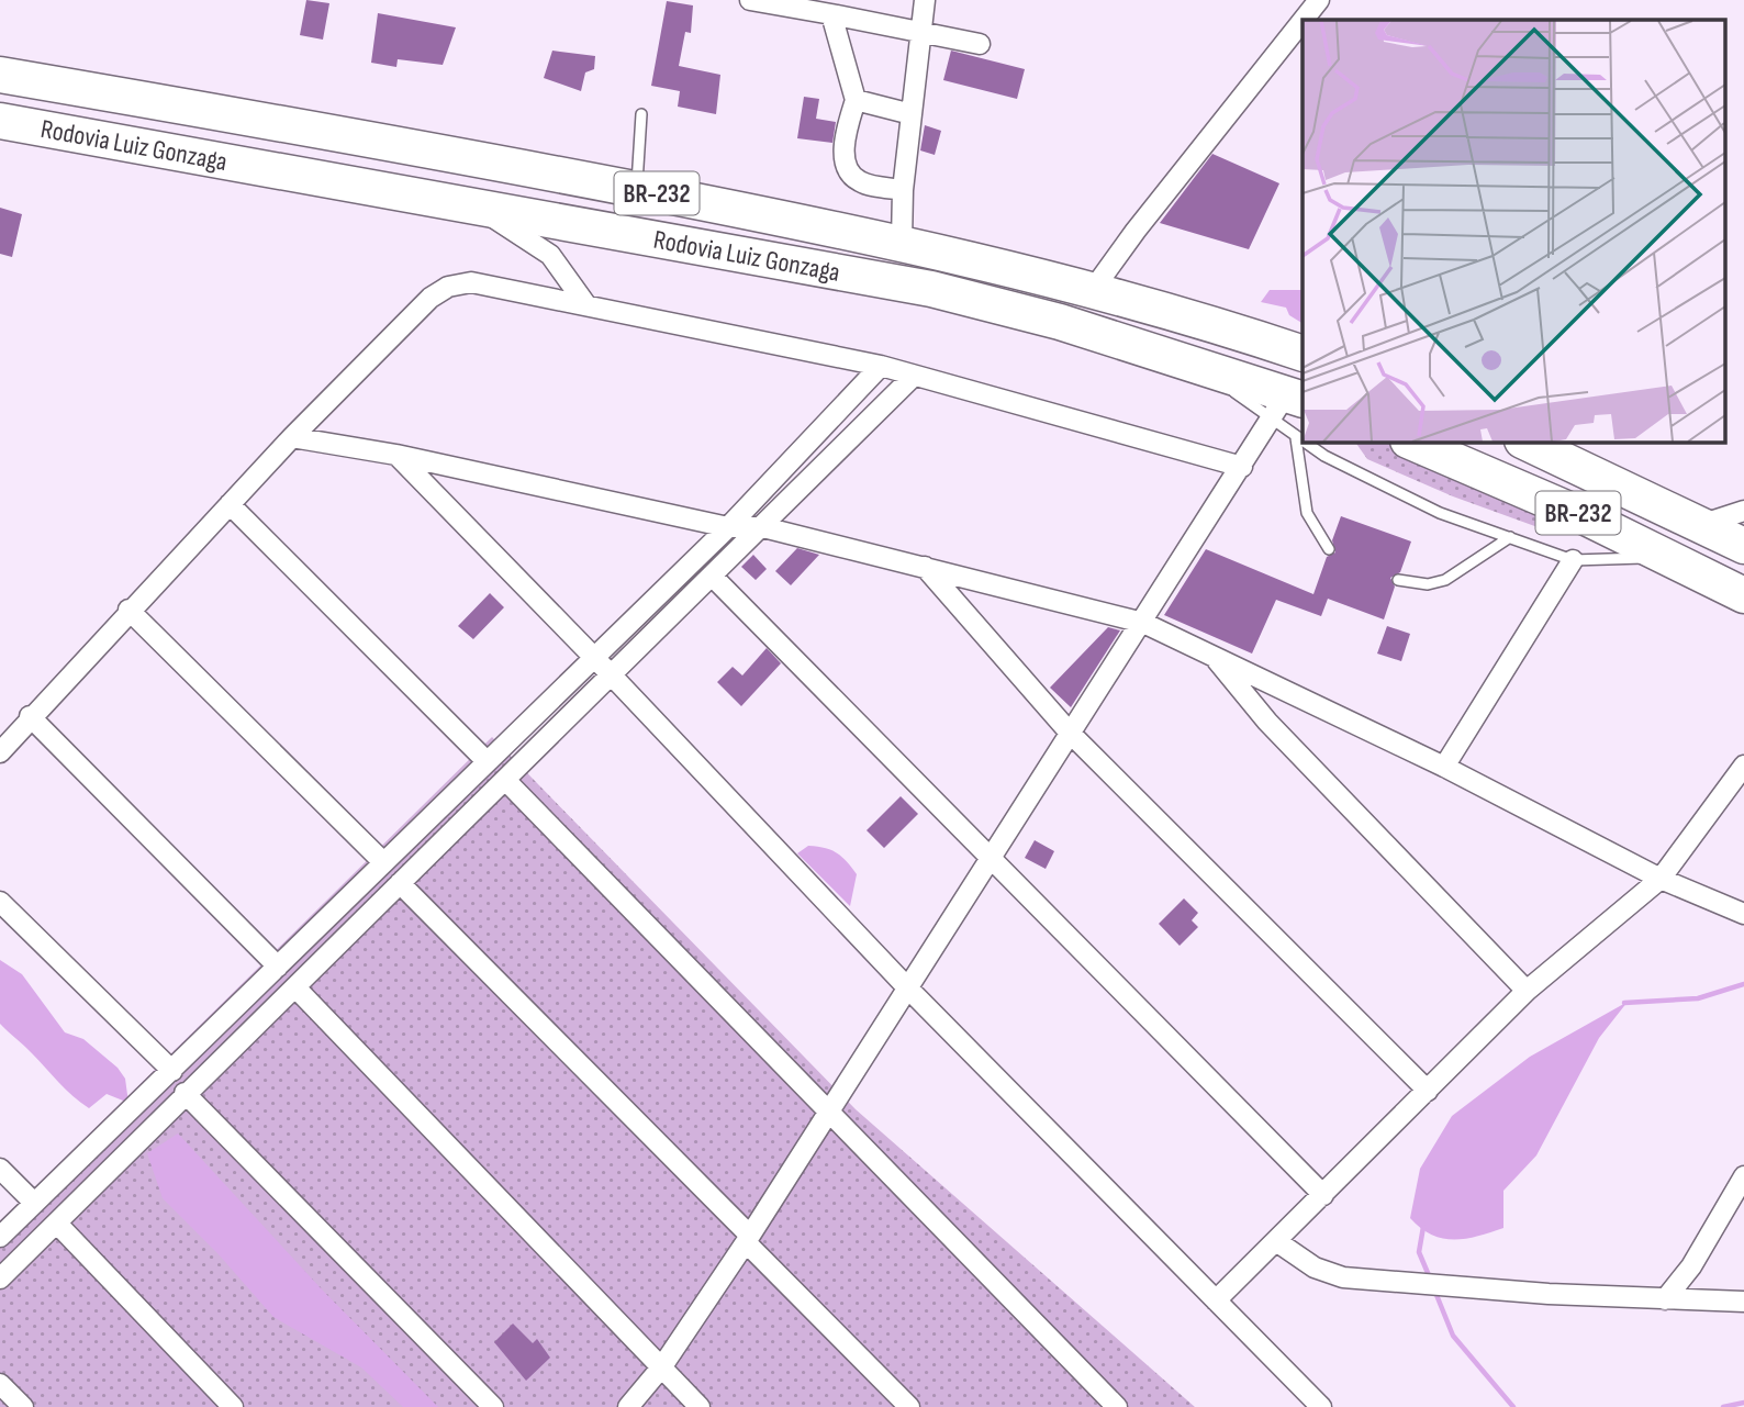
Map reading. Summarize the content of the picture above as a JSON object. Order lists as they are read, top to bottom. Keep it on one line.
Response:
{"streets":{"highway":["Rodovia Luiz Gonzaga","BR-232"]}}
